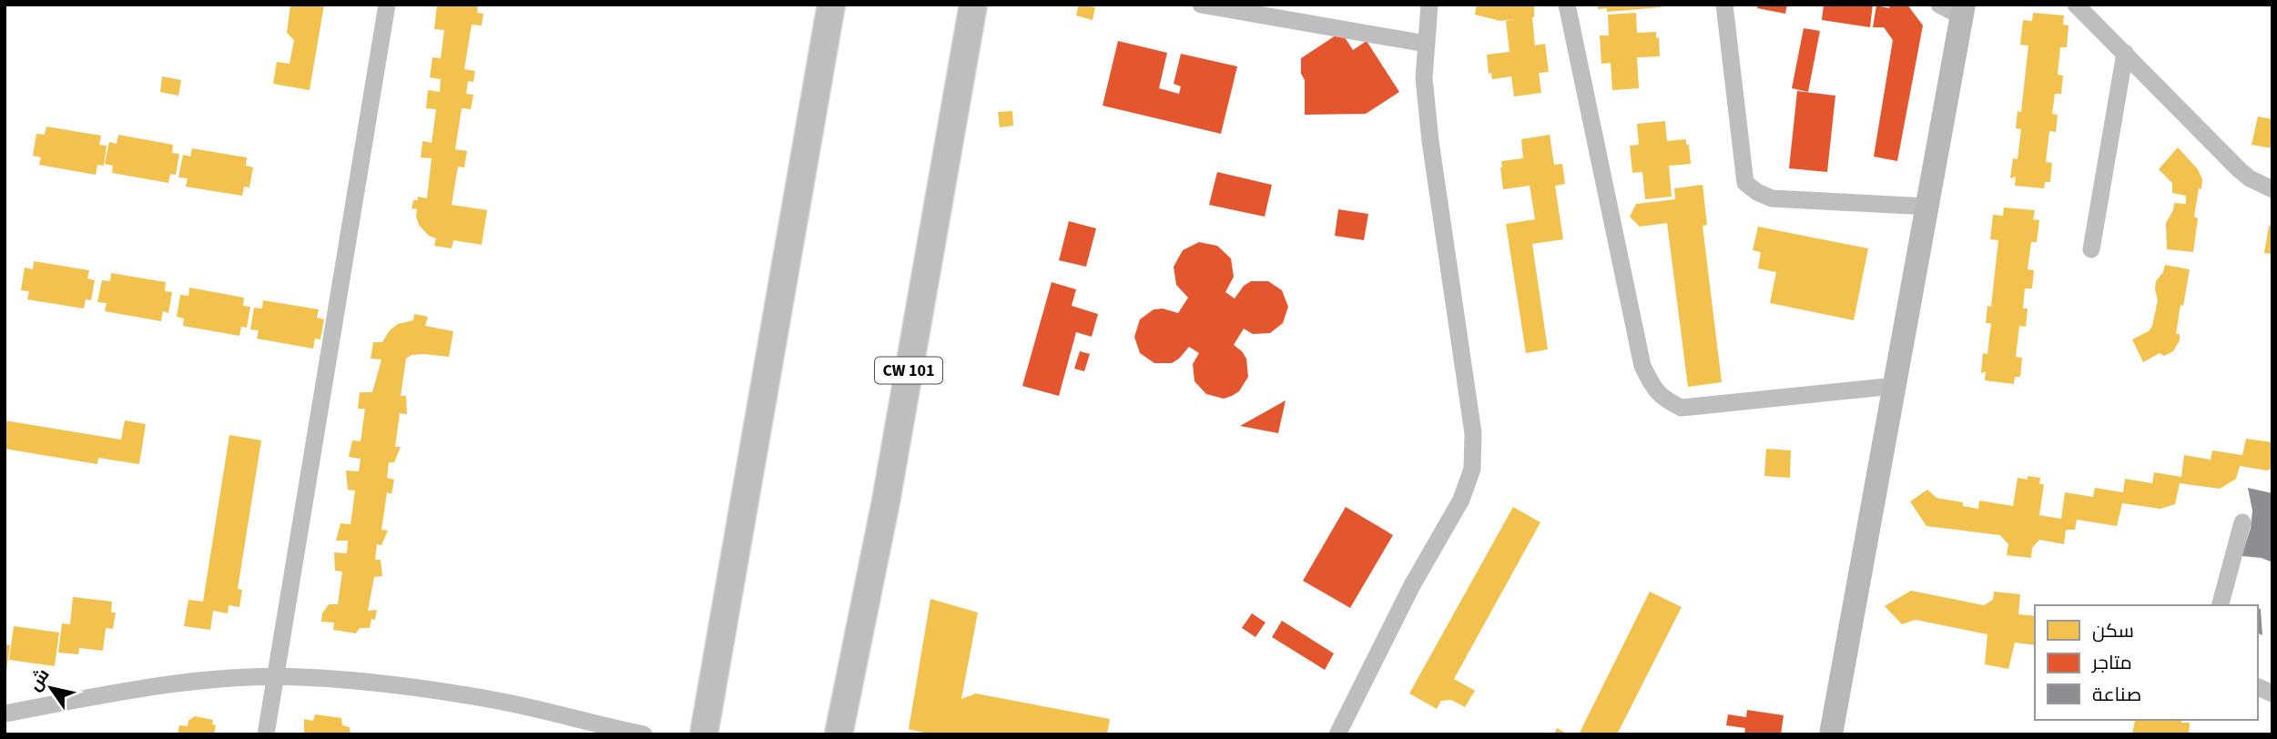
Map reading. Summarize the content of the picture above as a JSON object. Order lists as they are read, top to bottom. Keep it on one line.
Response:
{"streets":{"main road":["CW 101"]},"legend":["سكن","متاجر","صناعة"],"north":"top left"}
